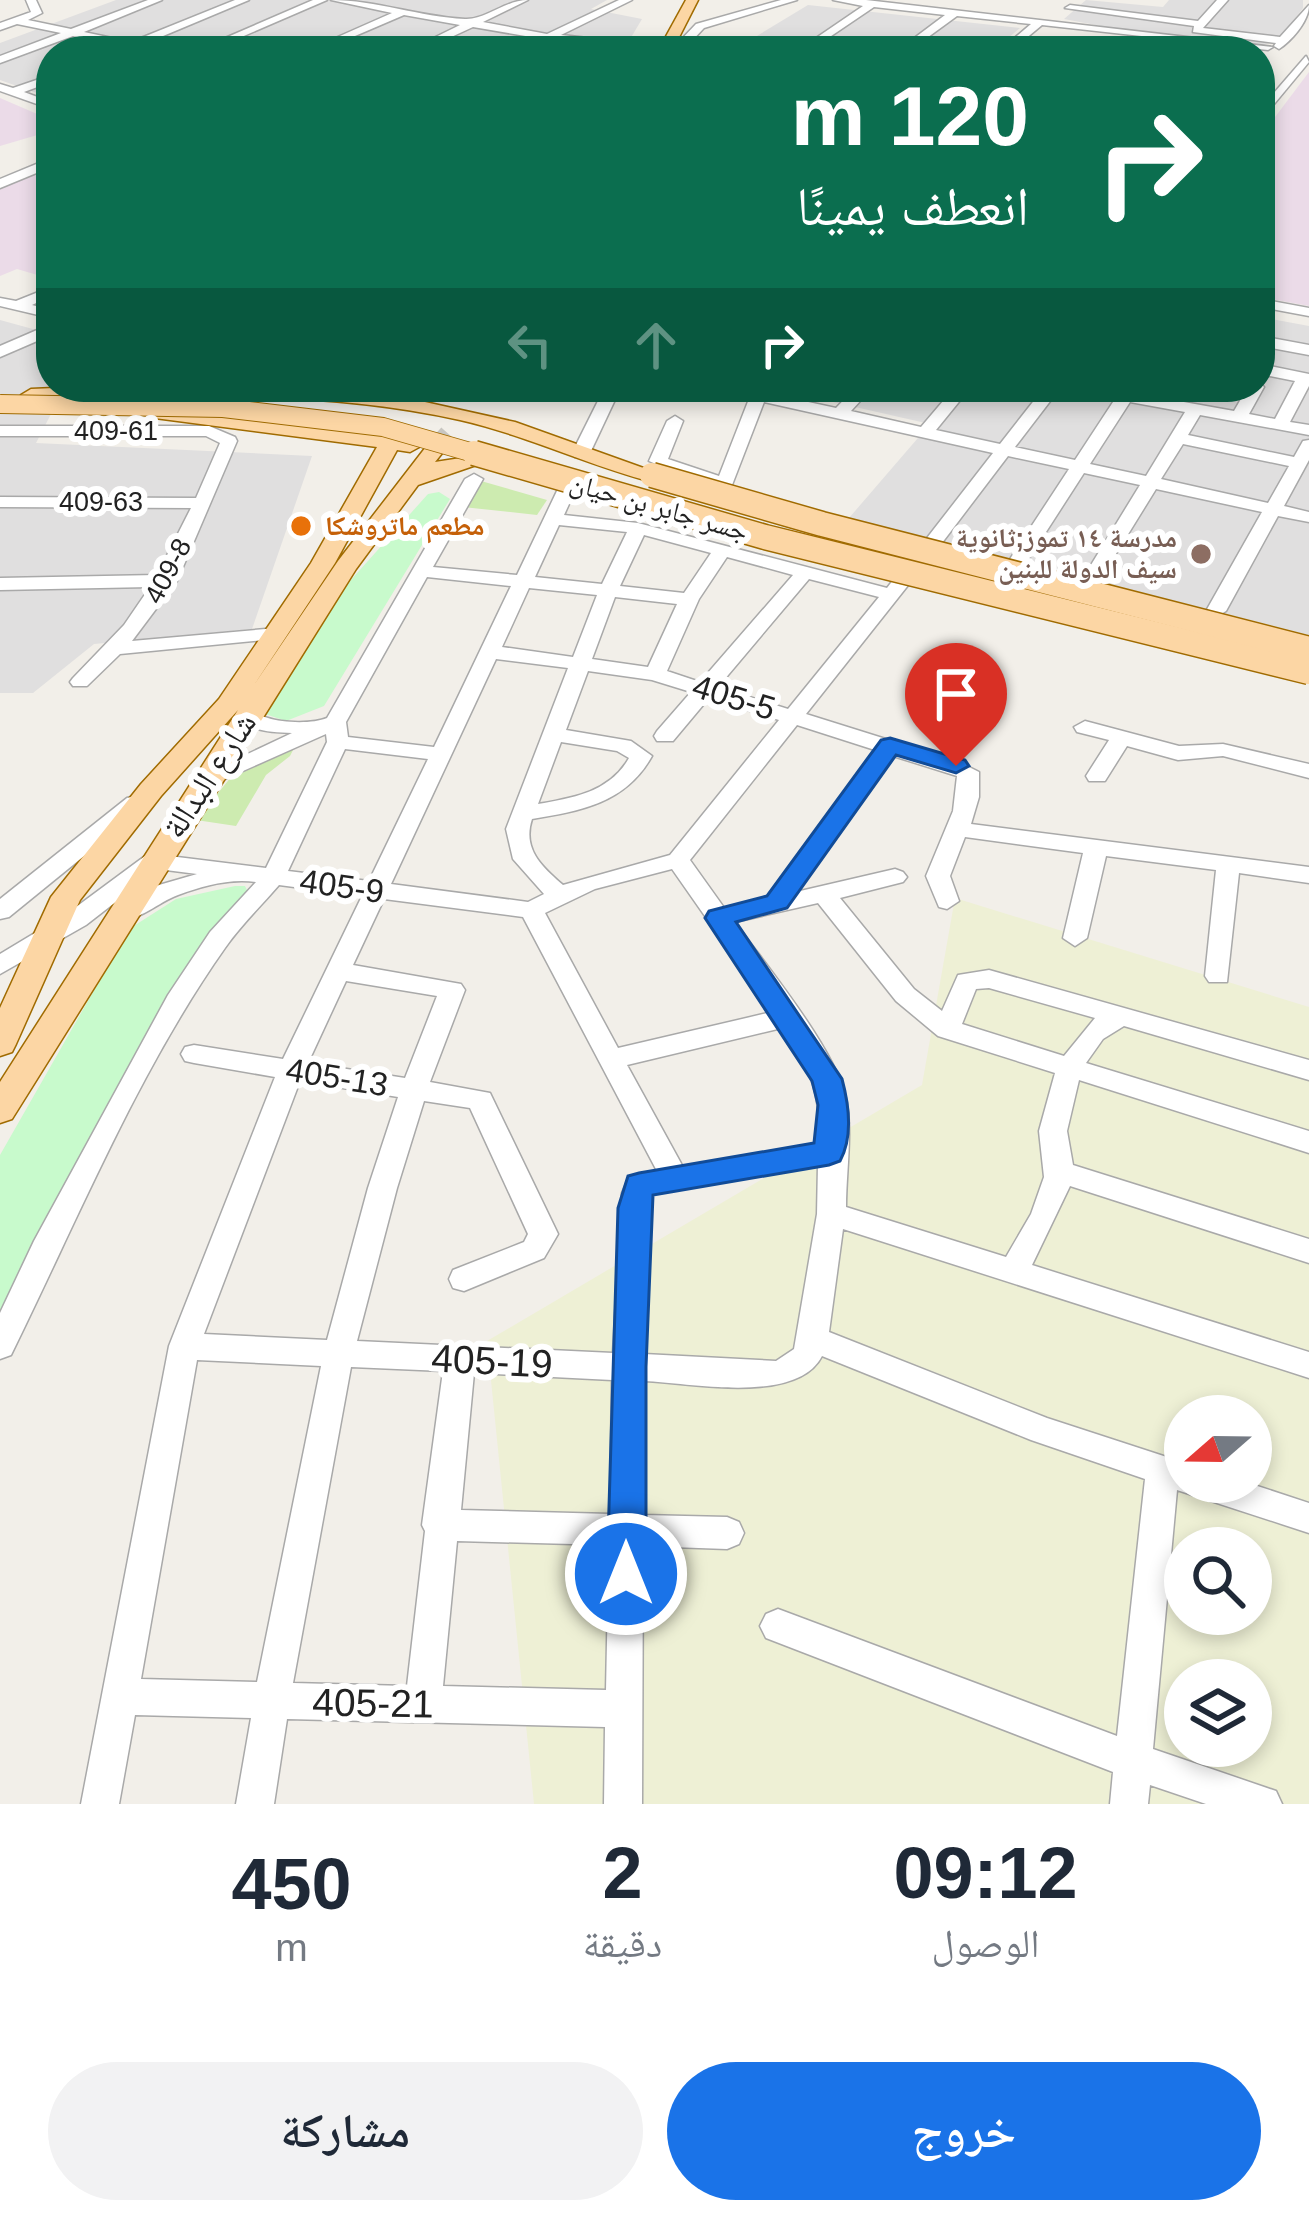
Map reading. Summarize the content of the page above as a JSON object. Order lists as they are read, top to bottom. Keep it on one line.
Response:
{"streets":{"main road":["جسر جابر بن حيان","شارع البدالة"],"street":["409-61","409-63","409-8","405-5","405-9","405-13","405-19","405-21"]},"crossings":[["409-61","409-8"],["409-63","409-8"],["شارع البدالة","405-9"]],"places":["مطعم ماتروشكا","مدرسة ١٤ تموز;ثانوية سيف الدولة للبنين"],"north":"left","page":{"turn":["120 m","انعطف يمينًا"],"eta":["09:12","الوصول","2","دقيقة","450","m"],"buttons":["خروج","مشاركة"]}}
